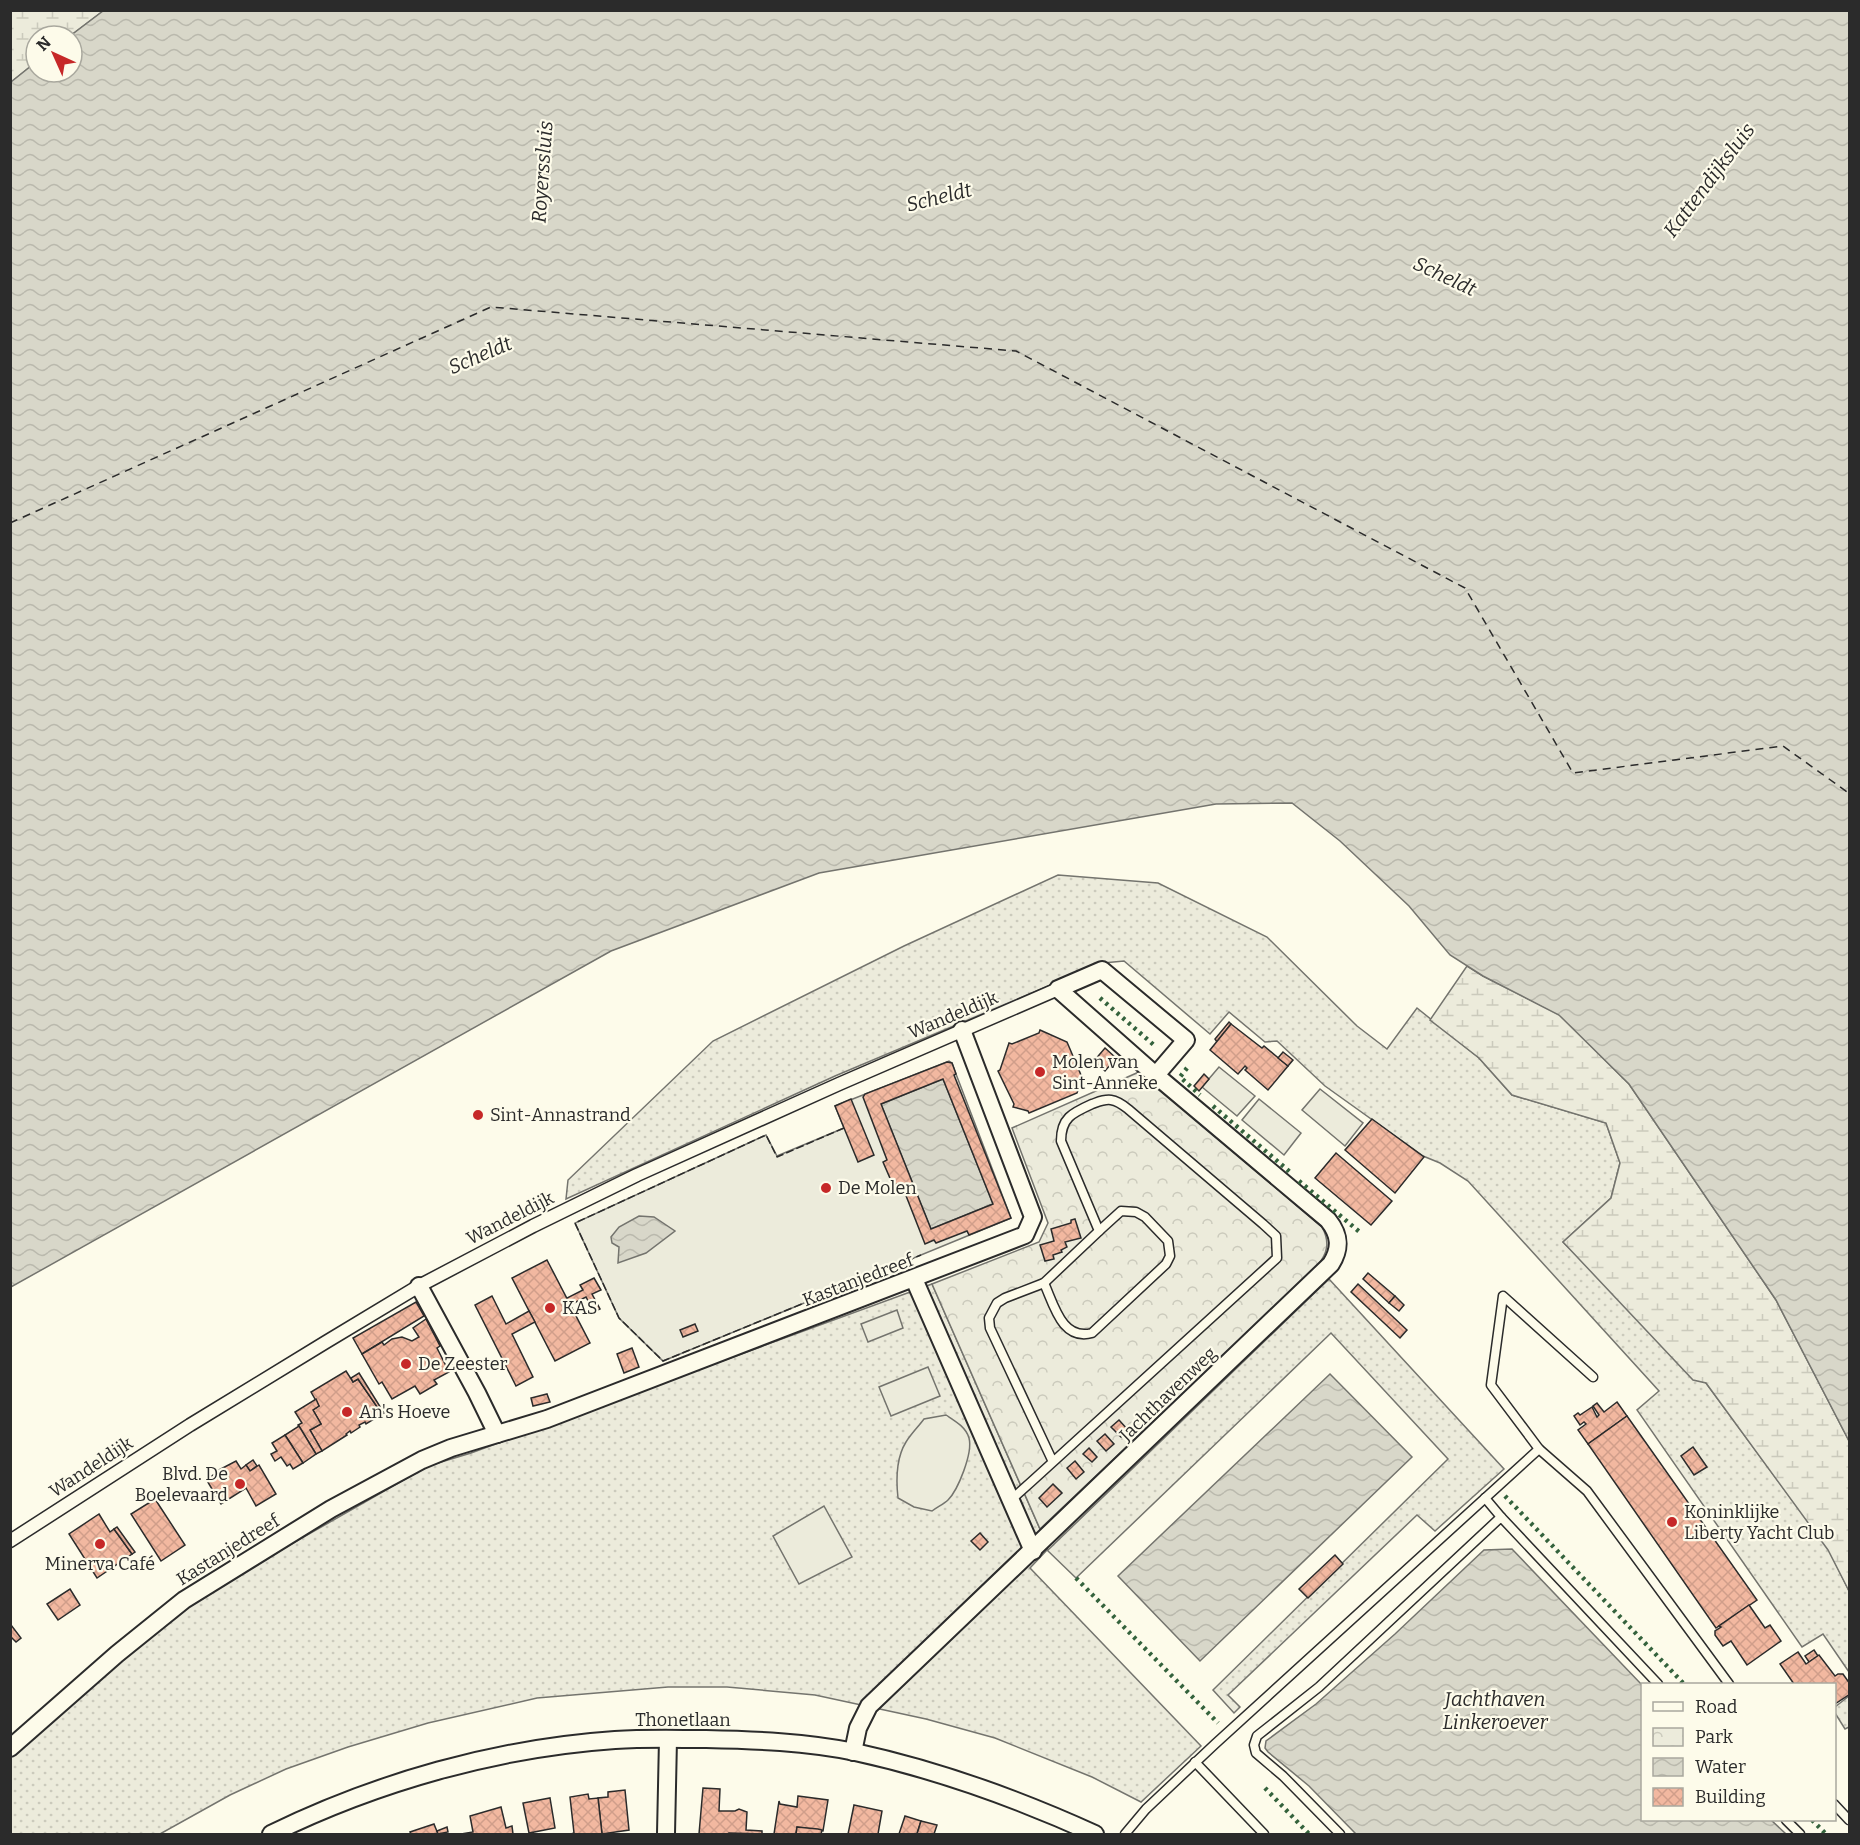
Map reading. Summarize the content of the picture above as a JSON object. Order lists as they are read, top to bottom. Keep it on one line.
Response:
{"streets":{"street":["Wandeldijk","Kastanjedreef","Jachthavenweg","Thonetlaan"]},"crossings":[["Wandeldijk","Kastanjedreef"],["Wandeldijk","Jachthavenweg"],["Jachthavenweg","Thonetlaan"]],"water":["Royerssluis","Kattendijksluis","Scheldt","Jachthaven Linkeroever"],"places":["Molen van Sint-Anneke","Sint-Annastrand","De Molen","KAS","De Zeester","An's Hoeve","Blvd. De Boelevaard","Koninklijke Liberty Yacht Club","Minerva Café"],"legend":["Road","Park","Water","Building"],"north":"top left"}
